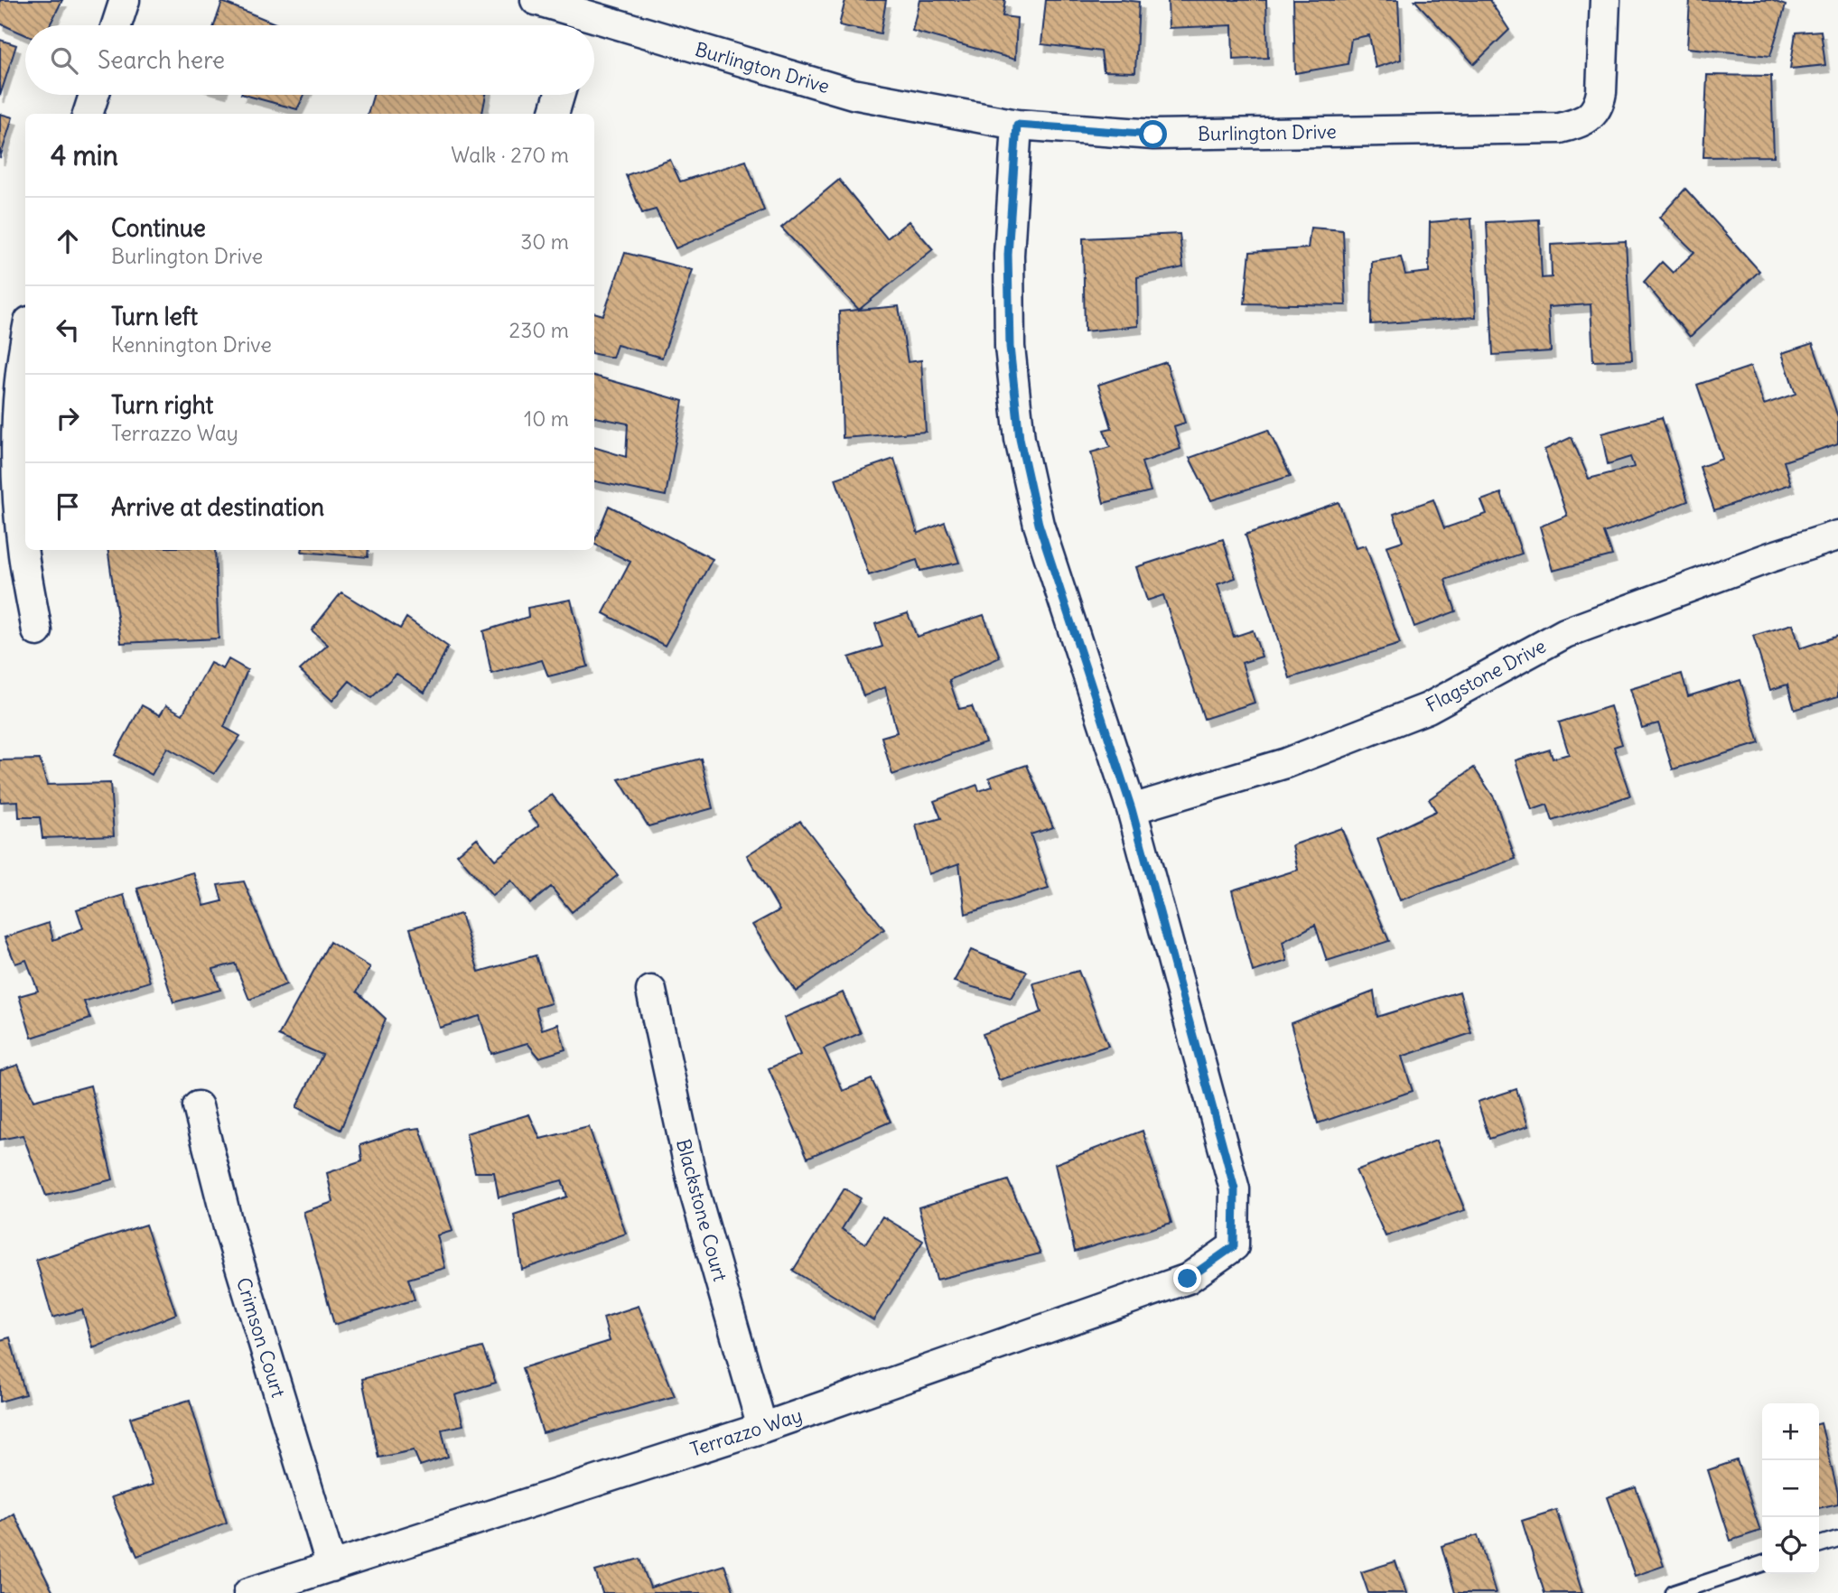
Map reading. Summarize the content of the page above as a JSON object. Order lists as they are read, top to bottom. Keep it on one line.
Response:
{"streets":{"street":["Burlington Drive","Flagstone Drive","Blackstone Court","Crimson Court","Terrazzo Way"]},"crossings":[["Flagstone Drive","Terrazzo Way"],["Blackstone Court","Terrazzo Way"],["Crimson Court","Terrazzo Way"]],"page":{"search":"Search here","heading":["4 min","Walk · 270 m"],"list":[["Continue","Burlington Drive","30 m"],["Turn left","Kennington Drive","230 m"],["Turn right","Terrazzo Way","10 m"],"Arrive at destination"],"map_buttons":["+","−"]}}
